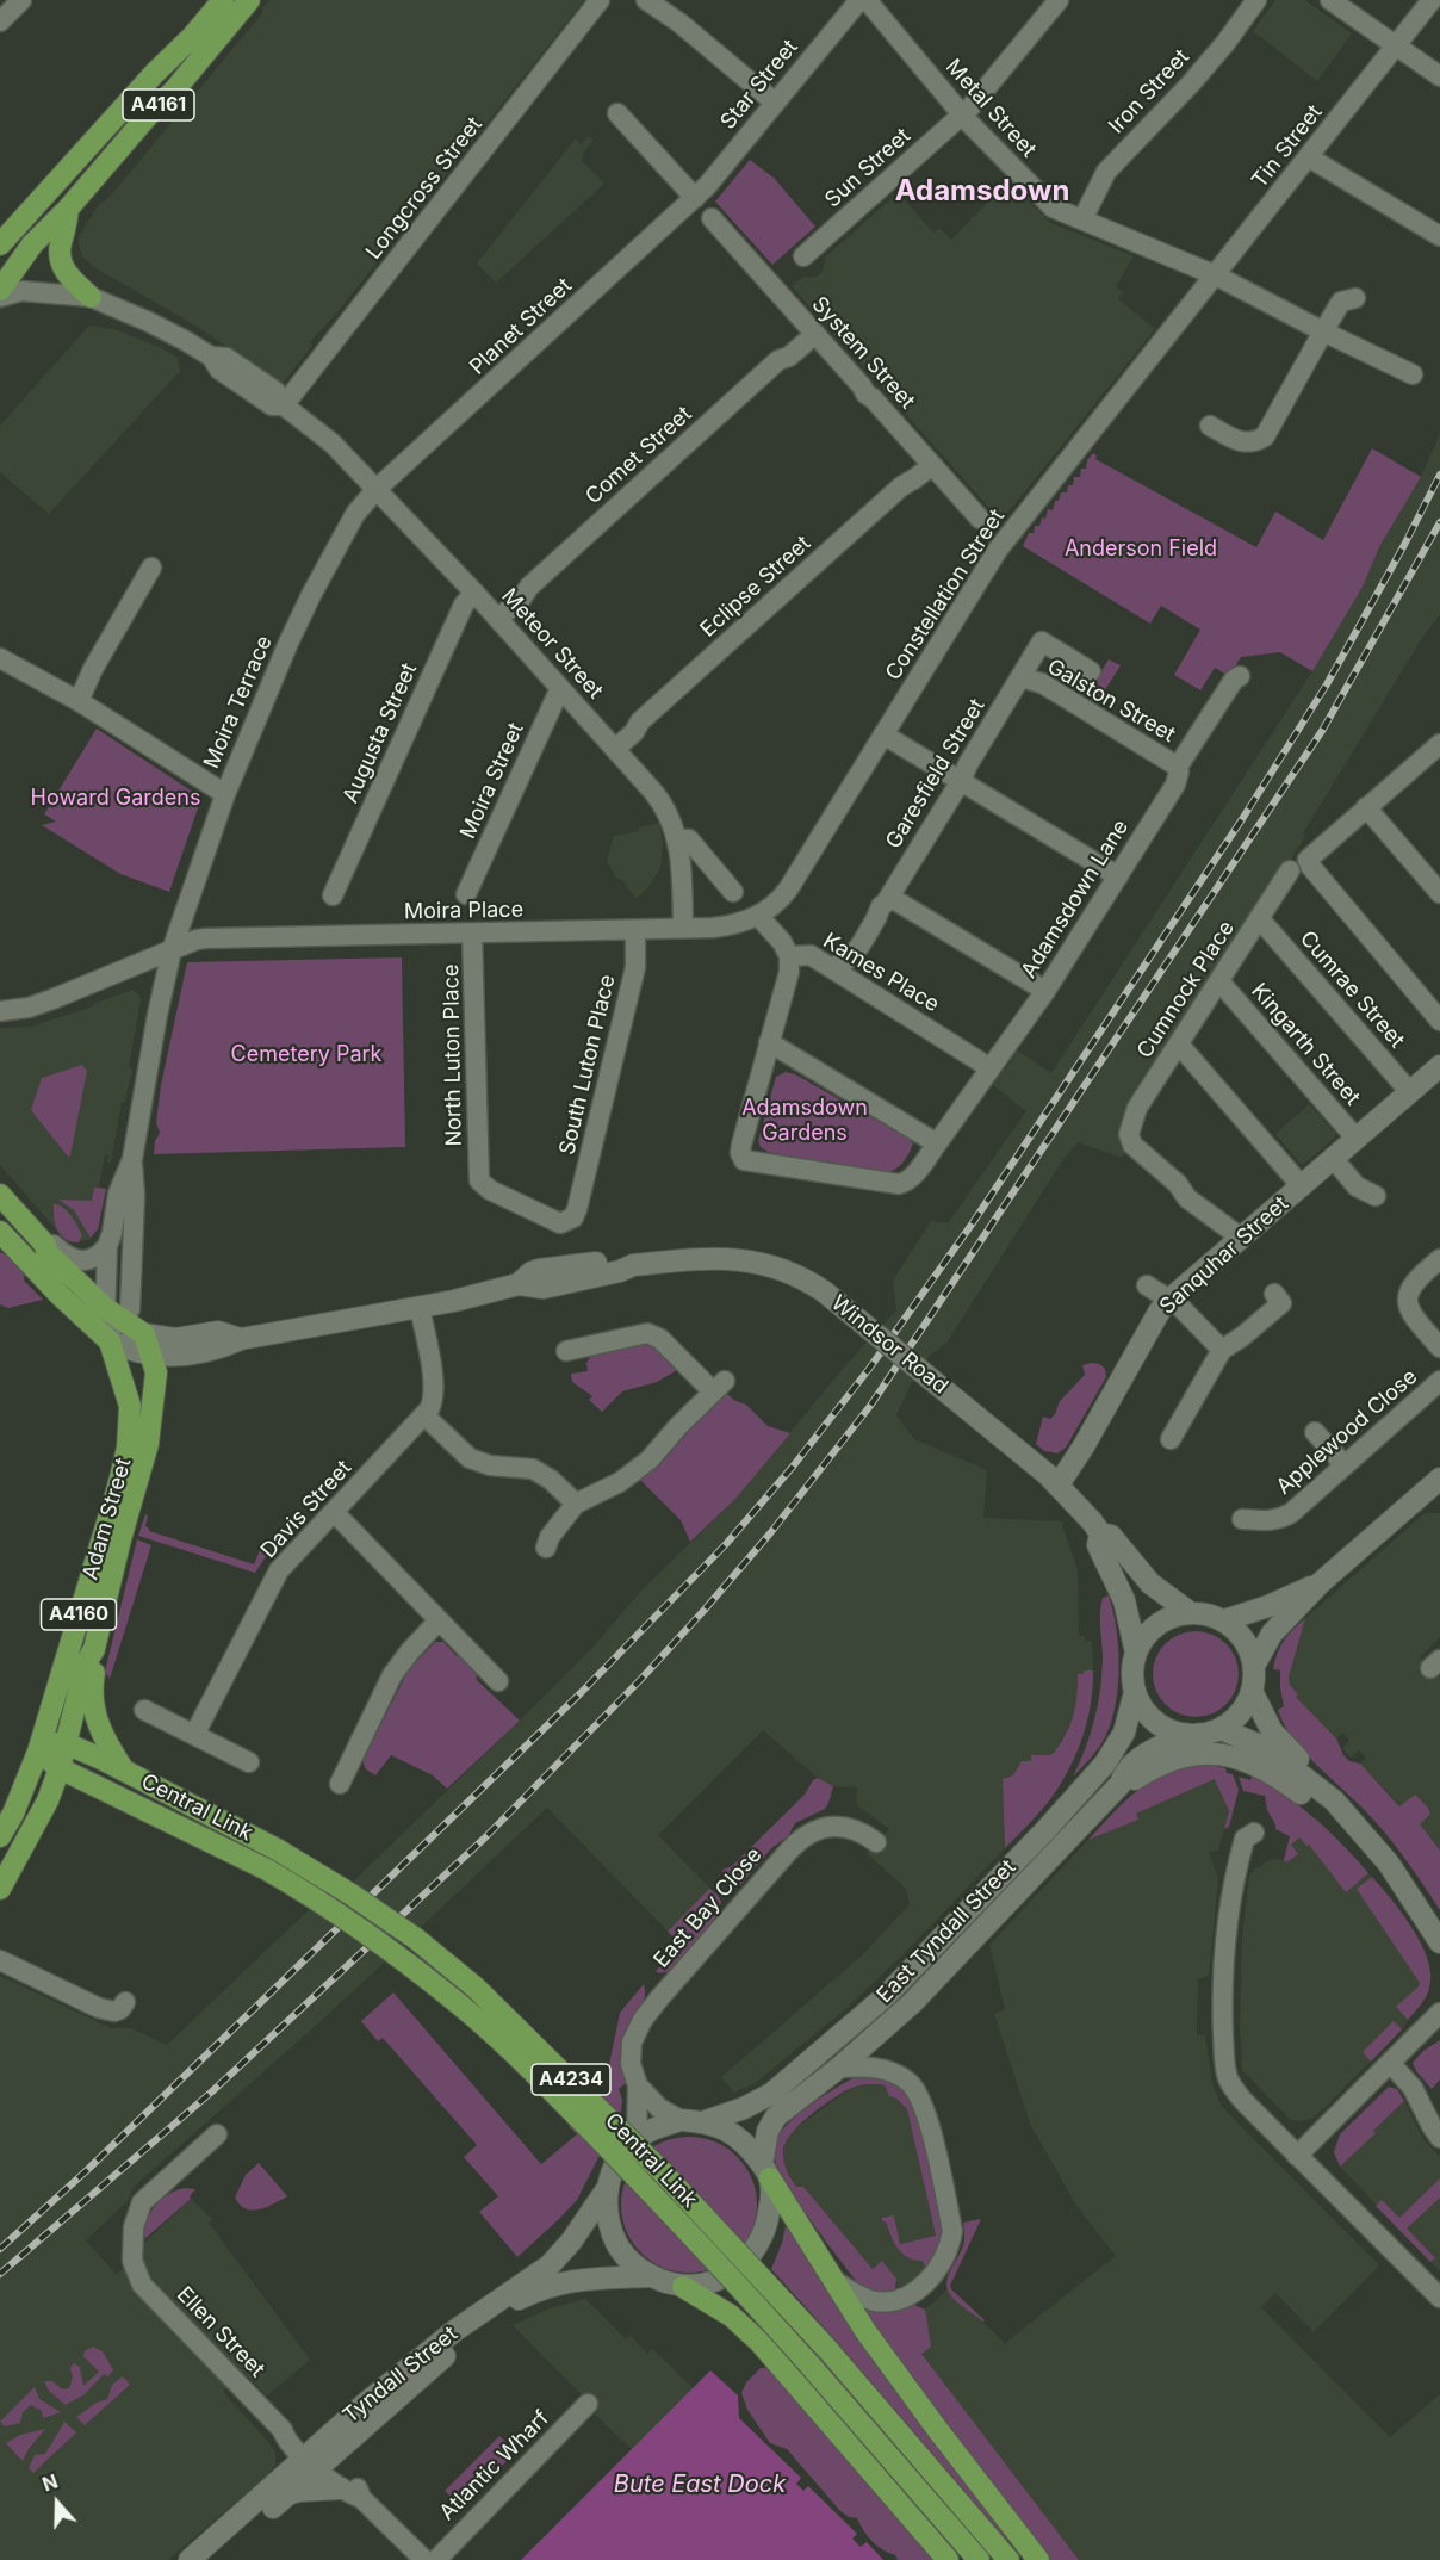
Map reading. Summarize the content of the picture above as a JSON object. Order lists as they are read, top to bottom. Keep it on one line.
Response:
{"streets":{"main road":["A4161","Adam Street","A4160","Central Link","A4234"],"street":["Star Street","Iron Street","Metal Street","Tin Street","Sun Street","Longcross Street","Planet Street","System Street","Comet Street","Eclipse Street","Constellation Street","Meteor Street","Galston Street","Moira Terrace","Augusta Street","Garesfield Street","Moira Street","Adamsdown Lane","Moira Place","Kames Place","Cumnock Place","Cumrae Street","Kingarth Street","North Luton Place","South Luton Place","Sanquhar Street","Windsor Road","Applewood Close","Davis Street","East Bay Close","East Tyndall Street","Ellen Street","Tyndall Street","Atlantic Wharf"]},"crossings":[["Star Street","Planet Street"],["Iron Street","Metal Street"],["A4161","Meteor Street"],["Metal Street","Tin Street"],["Metal Street","Sun Street"],["Metal Street","Constellation Street"],["Tin Street","Constellation Street"],["Longcross Street","Meteor Street"],["Planet Street","Meteor Street"],["Planet Street","Moira Terrace"],["System Street","Comet Street"],["System Street","Eclipse Street"],["Comet Street","Meteor Street"],["Eclipse Street","Meteor Street"],["Constellation Street","Moira Place"],["Constellation Street","Kames Place"],["Meteor Street","Moira Terrace"],["Meteor Street","Augusta Street"],["Meteor Street","Moira Street"],["Meteor Street","Moira Place"],["Galston Street","Garesfield Street"],["Galston Street","Adamsdown Lane"],["Moira Terrace","Moira Place"],["Moira Terrace","Windsor Road"],["Moira Terrace","Adam Street"],["Moira Terrace","A4160"],["Garesfield Street","Kames Place"],["Adamsdown Lane","Kames Place"],["Moira Place","Kames Place"],["Moira Place","North Luton Place"],["Moira Place","South Luton Place"],["Cumnock Place","Cumrae Street"],["Cumnock Place","Kingarth Street"],["Cumnock Place","Sanquhar Street"],["Cumrae Street","Sanquhar Street"],["Kingarth Street","Sanquhar Street"],["North Luton Place","South Luton Place"],["Sanquhar Street","Windsor Road"],["Windsor Road","Davis Street"],["Windsor Road","Adam Street"],["Windsor Road","A4160"],["Windsor Road","East Tyndall Street"],["Adam Street","A4160"],["Adam Street","Central Link"],["East Bay Close","East Tyndall Street"],["East Bay Close","Tyndall Street"],["East Tyndall Street","Tyndall Street"],["Ellen Street","Tyndall Street"]],"districts":["Adamsdown"],"water":["Bute East Dock"],"parks":["Anderson Field","Howard Gardens","Cemetery Park","Adamsdown Gardens"],"north":"top"}
